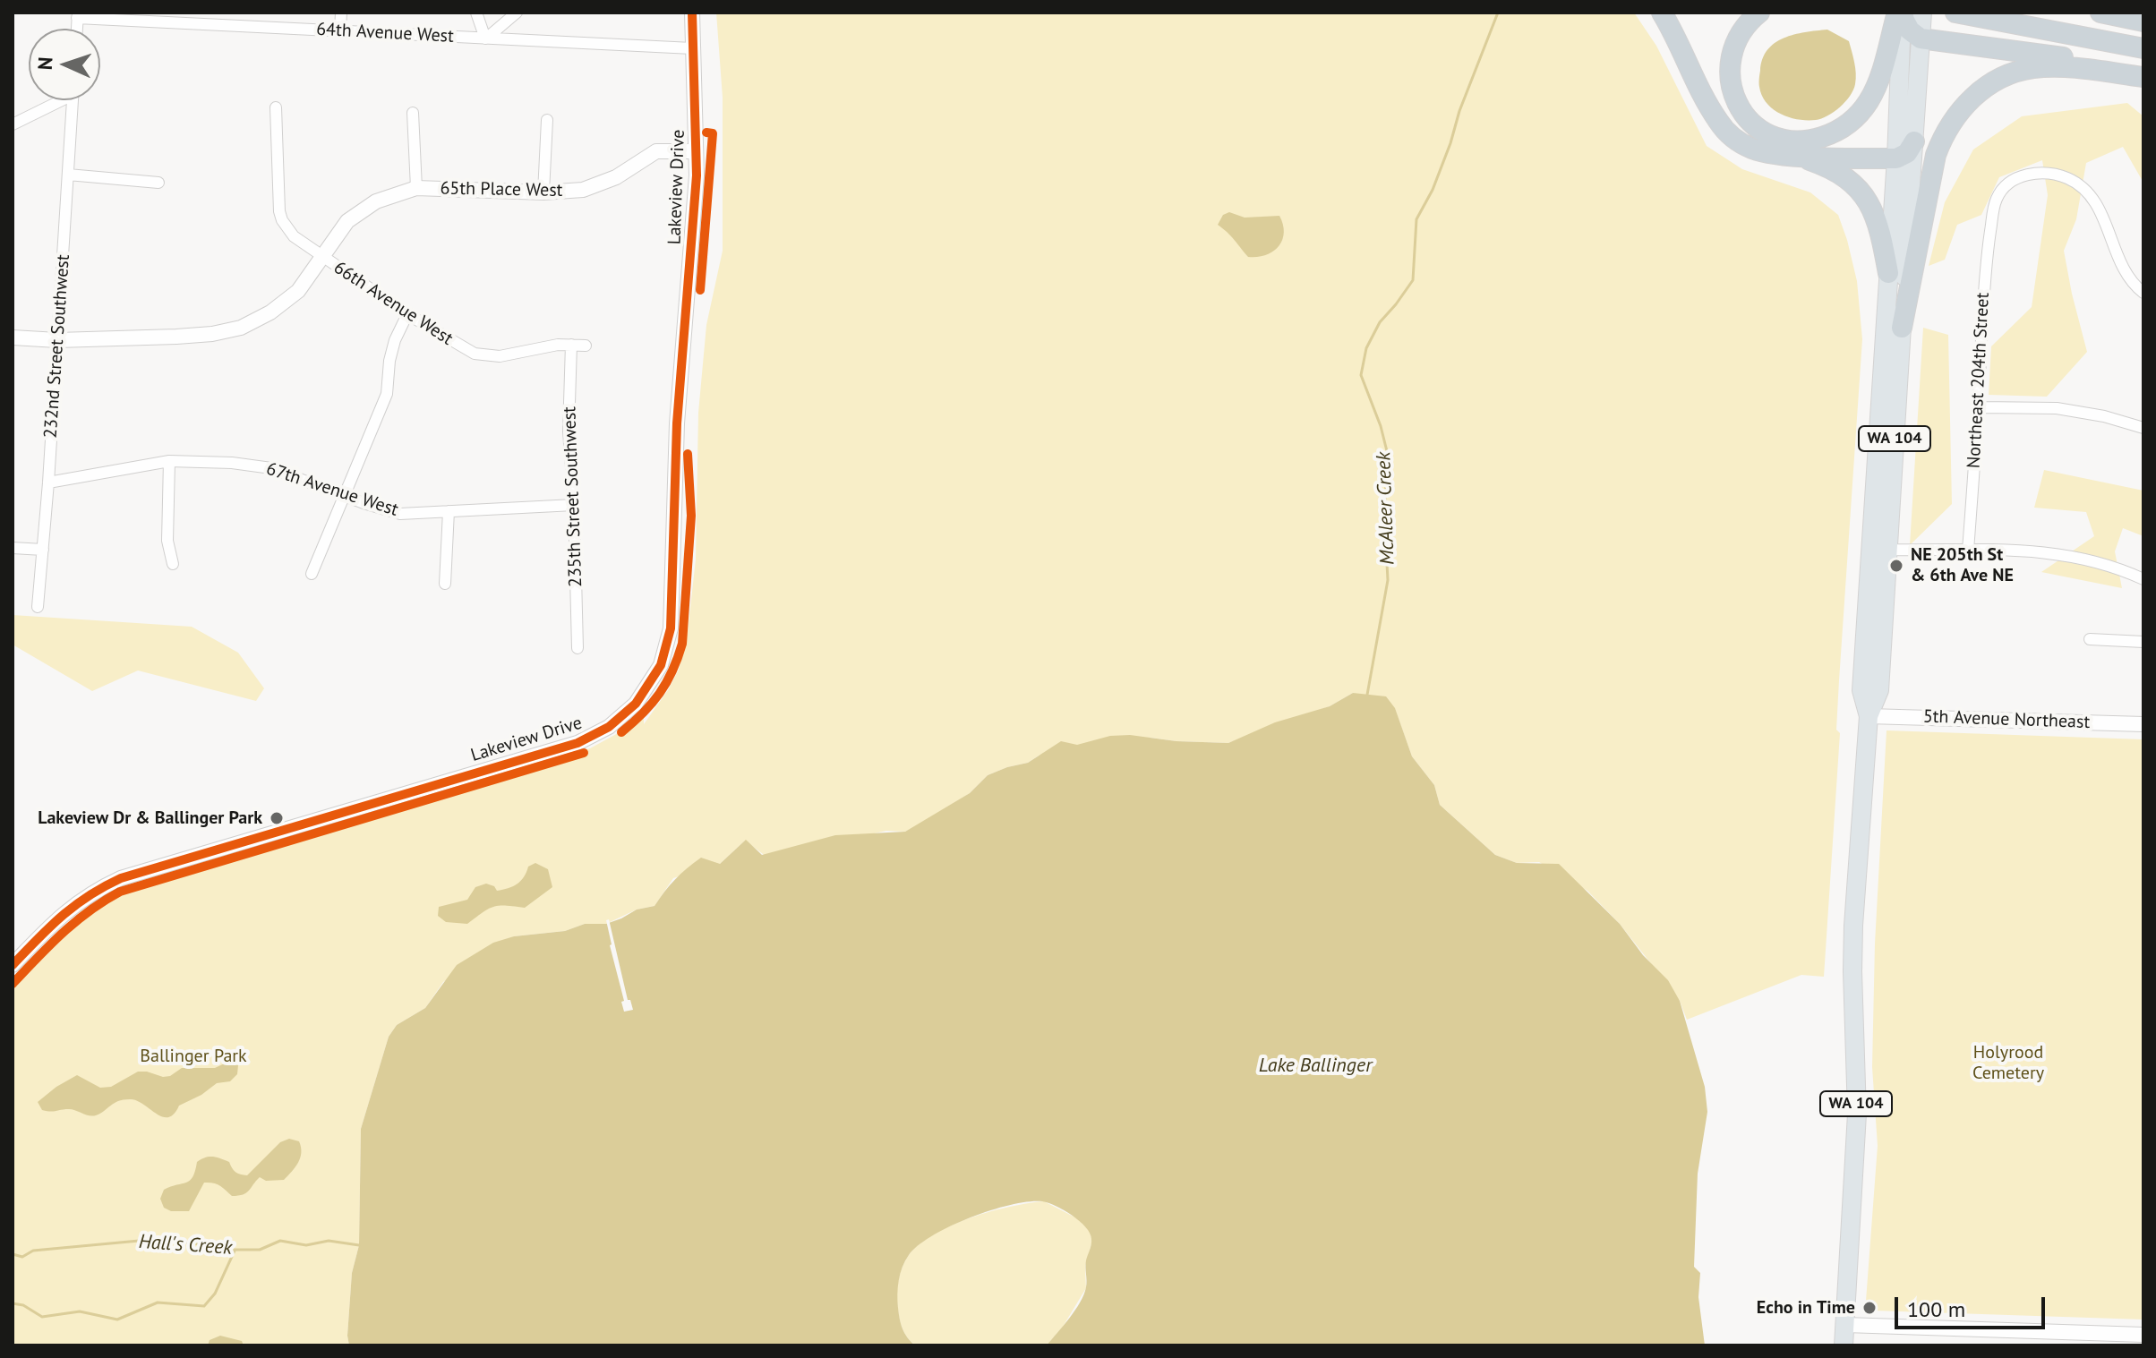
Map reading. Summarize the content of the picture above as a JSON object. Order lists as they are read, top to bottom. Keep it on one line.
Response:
{"streets":{"main road":["WA 104"],"street":["64th Avenue West","Lakeview Drive","65th Place West","66th Avenue West","232nd Street Southwest","Northeast 204th Street","67th Avenue West","235th Street Southwest","5th Avenue Northeast"]},"crossings":[["64th Avenue West","Lakeview Drive"],["Lakeview Drive","65th Place West"],["65th Place West","66th Avenue West"],["66th Avenue West","232nd Street Southwest"],["66th Avenue West","235th Street Southwest"],["232nd Street Southwest","67th Avenue West"],["WA 104","5th Avenue Northeast"],["67th Avenue West","235th Street Southwest"]],"water":["McAleer Creek","Lake Ballinger","Hall's Creek"],"parks":["Holyrood Cemetery","Ballinger Park"],"places":["NE 205th St & 6th Ave NE","Lakeview Dr & Ballinger Park","Echo in Time"],"scale_bar":"100 m","north":"left"}
